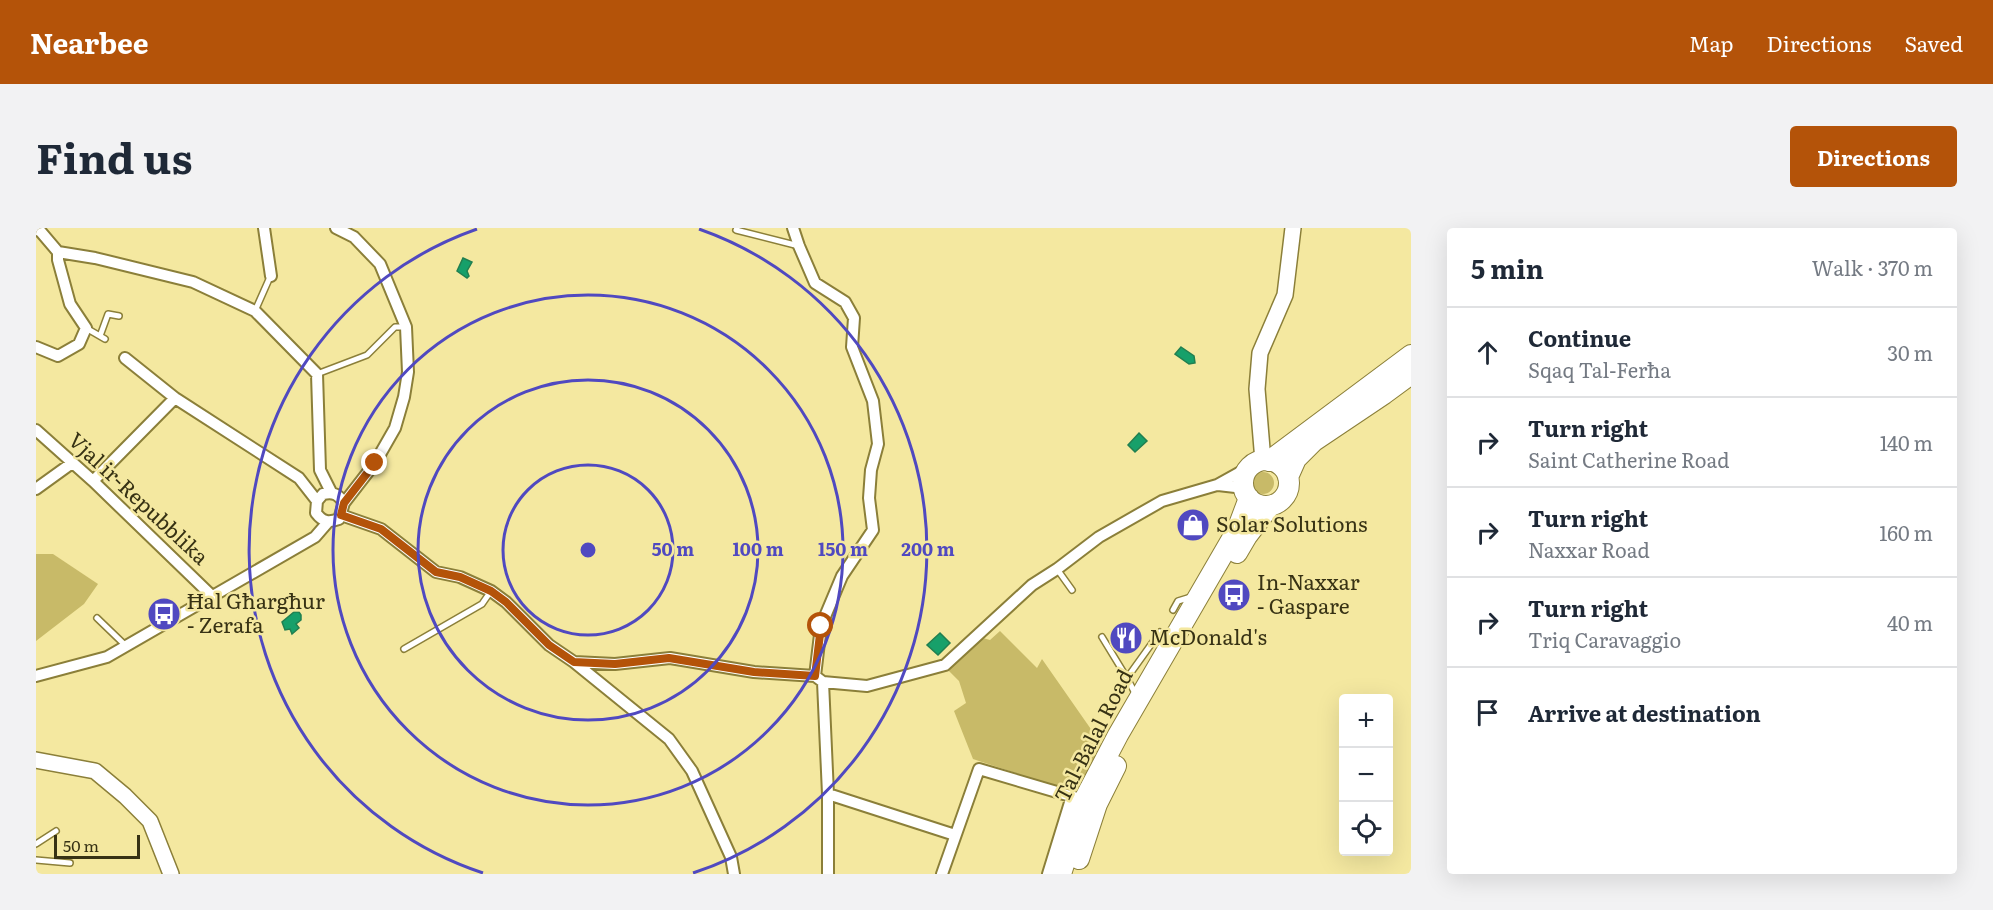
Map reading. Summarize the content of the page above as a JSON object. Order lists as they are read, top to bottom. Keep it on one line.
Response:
{"streets":{"highway":["Tal-Balal Road"],"street":["Vjal ir-Repubblika"]},"places":{"shop":["Solar Solutions"],"bus stop":["In-Naxxar - Gaspare","Ħal Għargħur - Zerafa"],"restaurant":["McDonald's"]},"scale_bar":"50 m","page":{"header":"Nearbee","nav":["Map","Directions","Saved"],"title":"Find us","buttons":"Directions","heading":["5 min","Walk · 370 m"],"list":[["Continue","Sqaq Tal-Ferħa","30 m"],["Turn right","Saint Catherine Road","140 m"],["Turn right","Naxxar Road","160 m"],["Turn right","Triq Caravaggio","40 m"],"Arrive at destination"],"map_buttons":["+","−"],"scale":"50 m"},"rings":["50 m","100 m","150 m","200 m"]}
